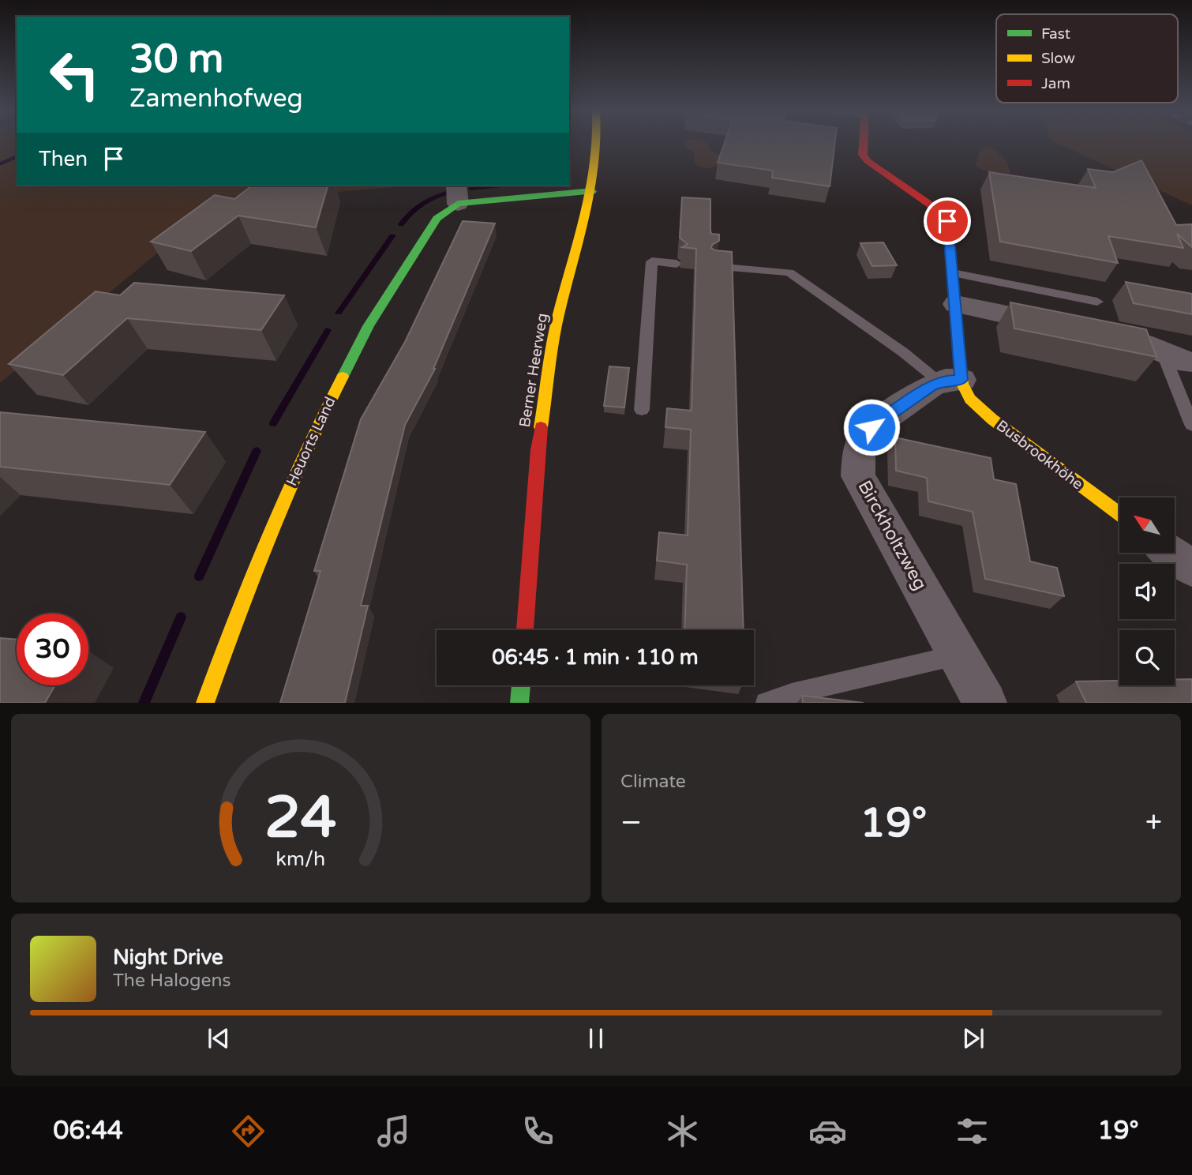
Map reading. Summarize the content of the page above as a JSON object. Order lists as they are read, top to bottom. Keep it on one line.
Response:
{"streets":{"street":["Berner Heerweg","Heuorts Land","Busbrookhöhe","Birckholtzweg"]},"crossings":[["Berner Heerweg","Heuorts Land"],["Busbrookhöhe","Birckholtzweg"]],"legend":["Fast","Slow","Jam"],"north":"top left","page":{"turn":["30 m","Zamenhofweg"],"then":"Then","limit":"30","trip":"06:45 · 1 min · 110 m","tile":"Climate","heat":["−","19°","+"],"song":["Night Drive","The Halogens"],"tabs":["06:44","19°"],"gauge":["24","km/h"]}}
